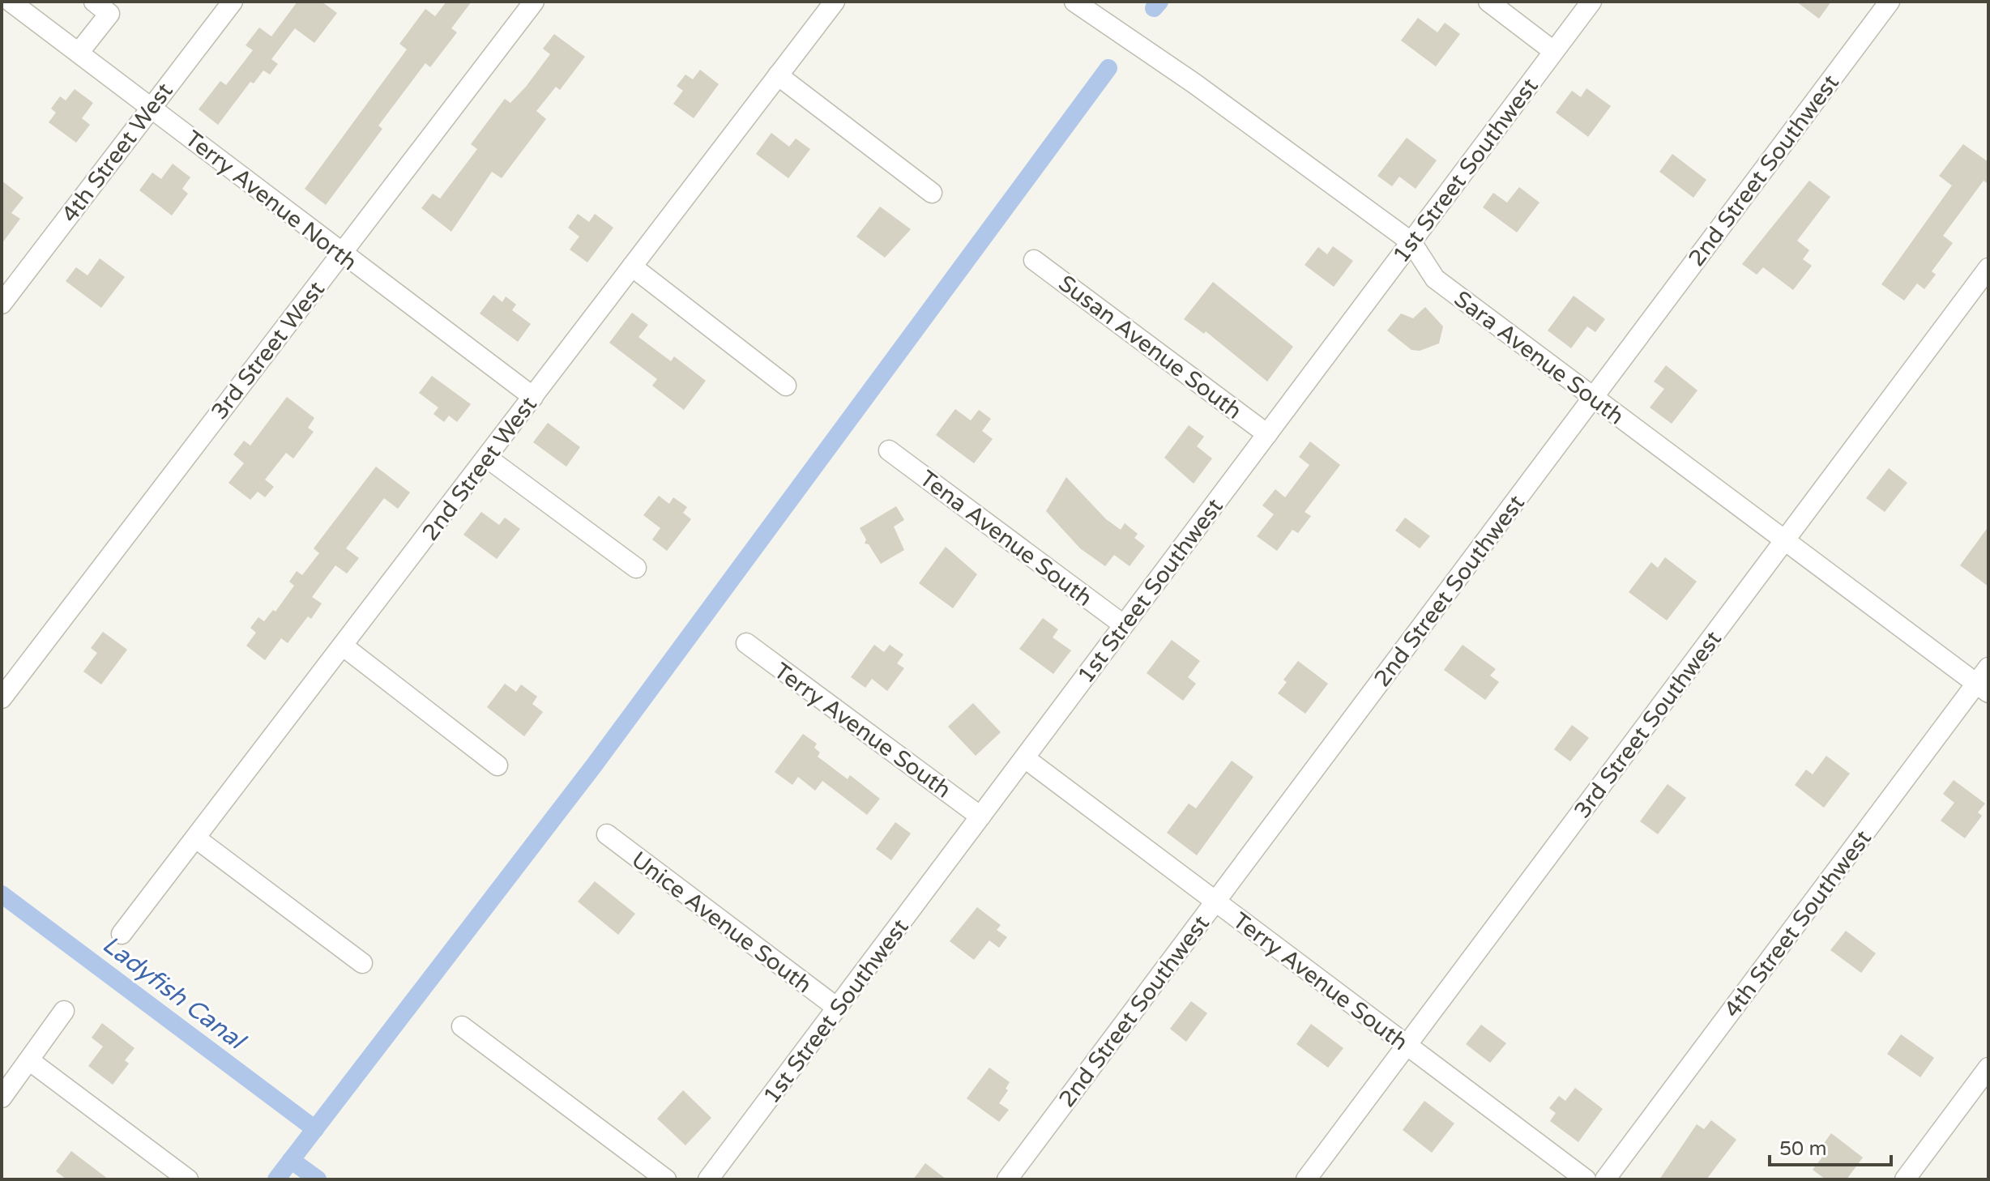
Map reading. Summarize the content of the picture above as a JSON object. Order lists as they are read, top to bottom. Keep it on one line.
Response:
{"streets":{"street":["4th Street West","1st Street Southwest","2nd Street Southwest","Terry Avenue North","Susan Avenue South","3rd Street West","Sara Avenue South","2nd Street West","Tena Avenue South","3rd Street Southwest","Terry Avenue South","Unice Avenue South","4th Street Southwest"]},"crossings":[["4th Street West","Terry Avenue North"],["1st Street Southwest","Susan Avenue South"],["1st Street Southwest","Sara Avenue South"],["1st Street Southwest","Tena Avenue South"],["1st Street Southwest","Terry Avenue South"],["1st Street Southwest","Unice Avenue South"],["2nd Street Southwest","Sara Avenue South"],["2nd Street Southwest","Terry Avenue South"],["Terry Avenue North","3rd Street West"],["Terry Avenue North","2nd Street West"],["Sara Avenue South","3rd Street Southwest"],["Sara Avenue South","4th Street Southwest"],["3rd Street Southwest","Terry Avenue South"]],"water":["Ladyfish Canal"],"scale_bar":"50 m"}
